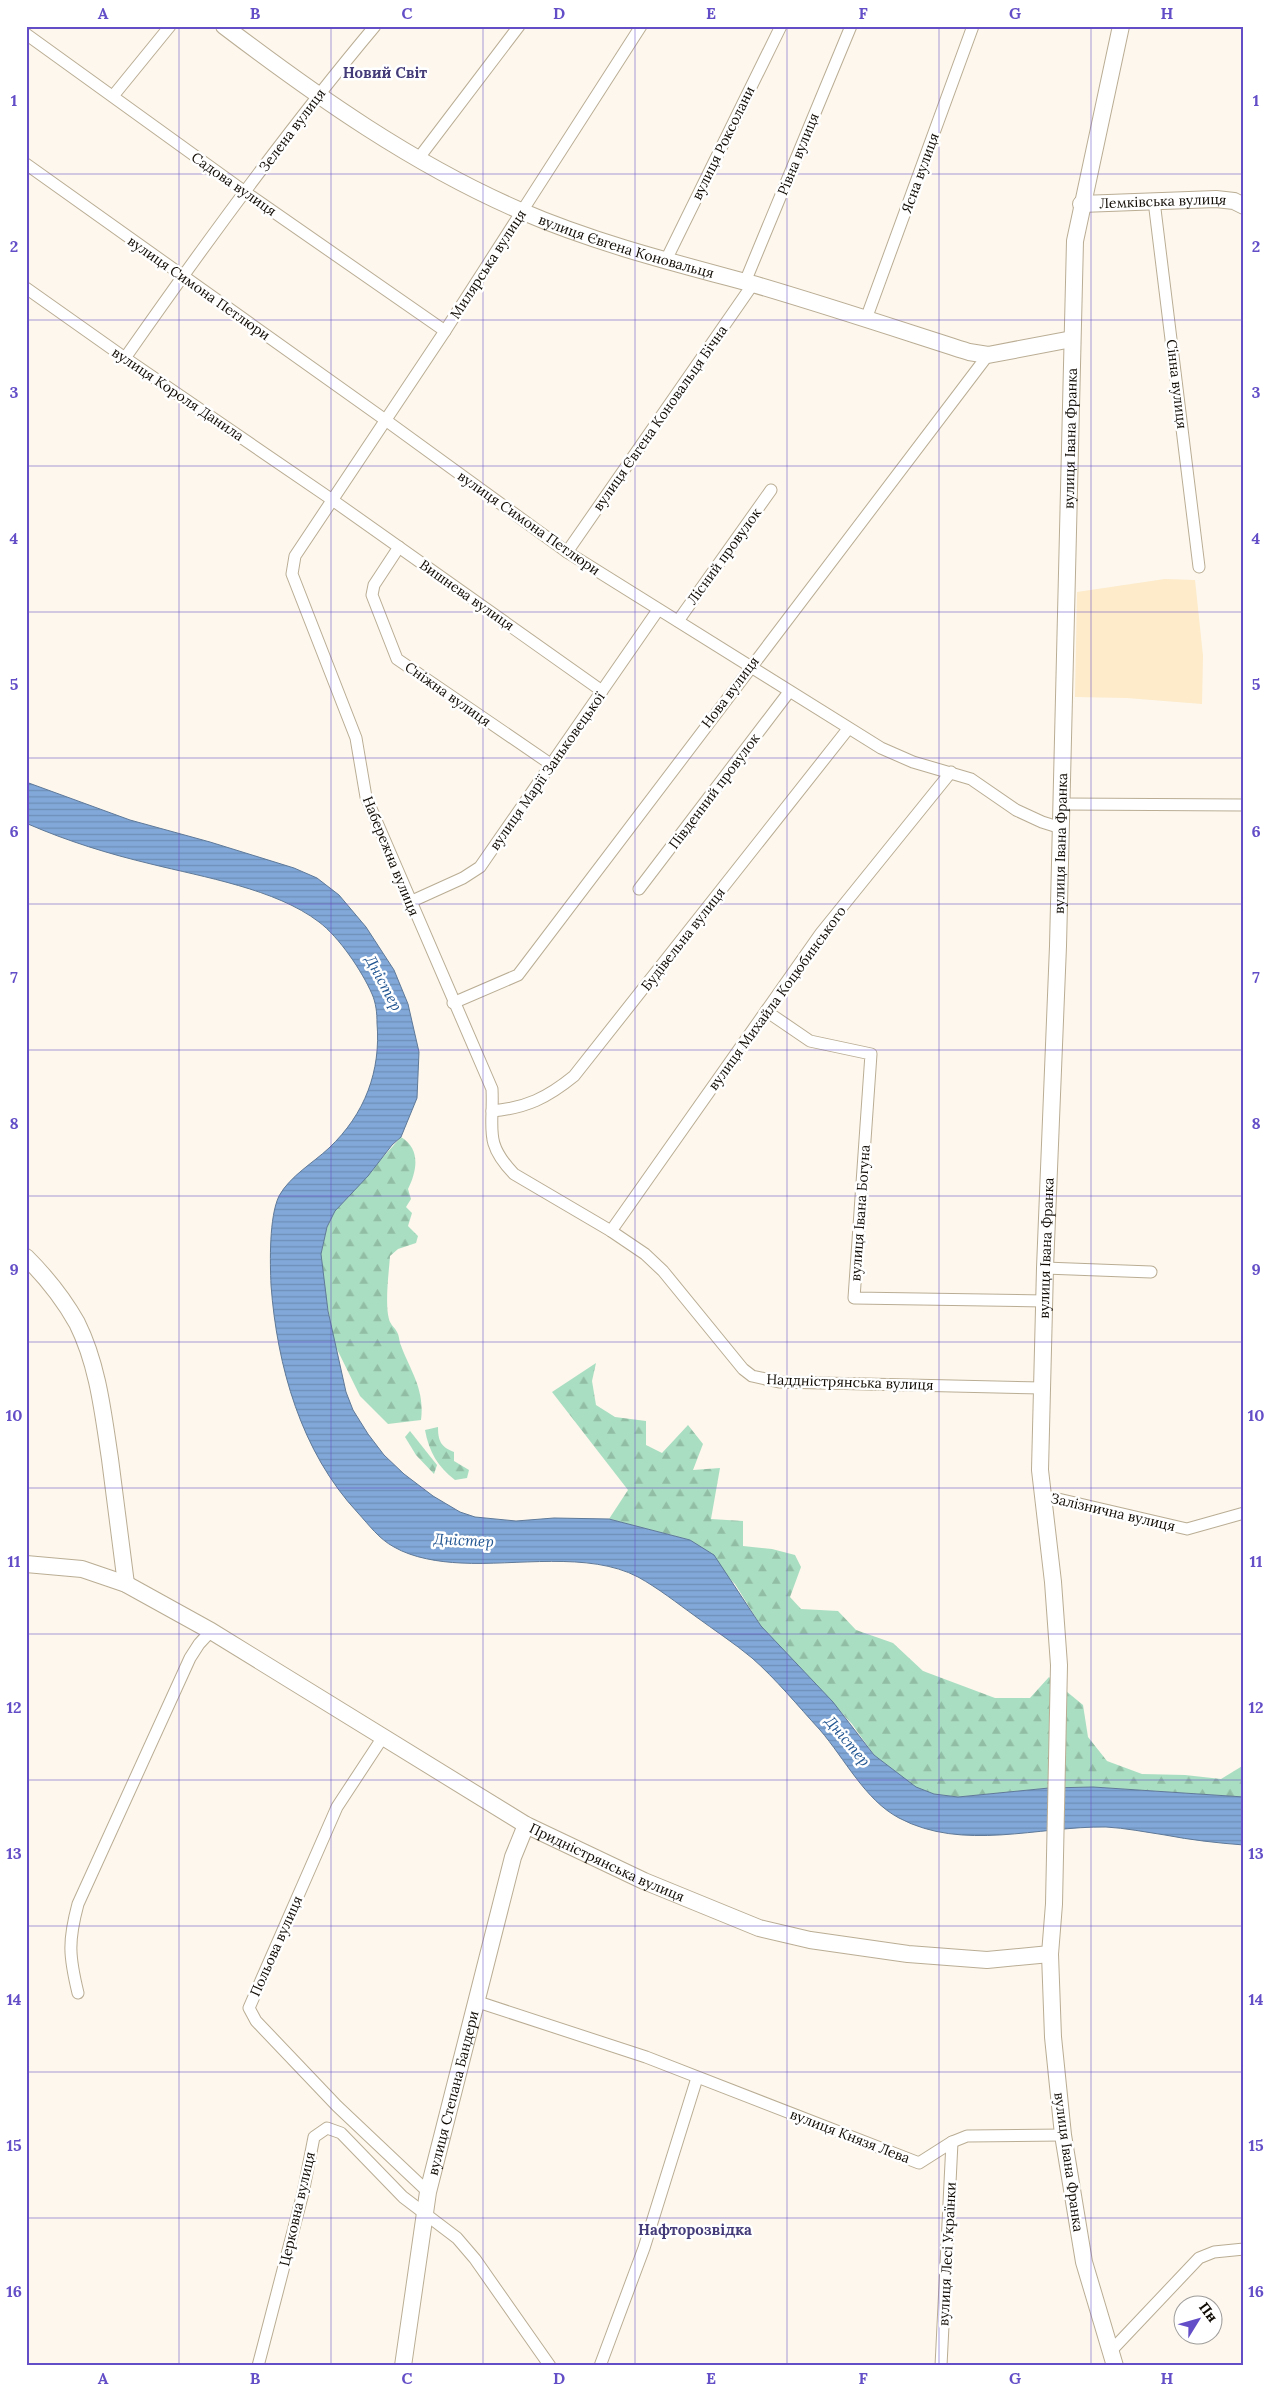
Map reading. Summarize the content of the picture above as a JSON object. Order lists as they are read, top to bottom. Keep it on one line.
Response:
{"streets":{"main road":["Лемківська вулиця","вулиця Євгена Коновальця","вулиця Івана Франка","Придністрянська вулиця","вулиця Степана Бандери"],"street":["Зелена вулиця","вулиця Роксолани","Рівна вулиця","Ясна вулиця","Садова вулиця","Милярська вулиця","вулиця Симона Петлюри","Сінна вулиця","вулиця Короля Данила","вулиця Євгена Коновальця Бічна","Лісний провулок","Вишнева вулиця","Нова вулиця","Сніжна вулиця","вулиця Марії Заньковецької","Південний провулок","Набережна вулиця","Будівельна вулиця","вулиця Михайла Коцюбинського","вулиця Івана Богуна","Наддністрянська вулиця","Залізнична вулиця","Польова вулиця","вулиця Князя Лева","Церковна вулиця","вулиця Лесі Українки"]},"crossings":[["Зелена вулиця","Садова вулиця"],["Зелена вулиця","вулиця Євгена Коновальця"],["Зелена вулиця","вулиця Симона Петлюри"],["Зелена вулиця","вулиця Короля Данила"],["вулиця Роксолани","вулиця Євгена Коновальця"],["Рівна вулиця","вулиця Євгена Коновальця"],["Рівна вулиця","вулиця Євгена Коновальця Бічна"],["Ясна вулиця","вулиця Євгена Коновальця"],["Садова вулиця","Милярська вулиця"],["Лемківська вулиця","Сінна вулиця"],["Лемківська вулиця","вулиця Івана Франка"],["вулиця Євгена Коновальця","Милярська вулиця"],["вулиця Євгена Коновальця","вулиця Євгена Коновальця Бічна"],["вулиця Євгена Коновальця","вулиця Івана Франка"],["вулиця Євгена Коновальця","Нова вулиця"],["Милярська вулиця","вулиця Симона Петлюри"],["Милярська вулиця","вулиця Короля Данила"],["Милярська вулиця","Вишнева вулиця"],["Милярська вулиця","Набережна вулиця"],["вулиця Симона Петлюри","вулиця Євгена Коновальця Бічна"],["вулиця Симона Петлюри","вулиця Івана Франка"],["вулиця Симона Петлюри","Лісний провулок"],["вулиця Симона Петлюри","Нова вулиця"],["вулиця Симона Петлюри","вулиця Марії Заньковецької"],["вулиця Симона Петлюри","Південний провулок"],["вулиця Симона Петлюри","Будівельна вулиця"],["вулиця Симона Петлюри","вулиця Михайла Коцюбинського"],["вулиця Короля Данила","Вишнева вулиця"],["вулиця Короля Данила","Набережна вулиця"],["вулиця Івана Франка","вулиця Івана Богуна"],["вулиця Івана Франка","Наддністрянська вулиця"],["вулиця Івана Франка","Залізнична вулиця"],["вулиця Івана Франка","Придністрянська вулиця"],["вулиця Івана Франка","вулиця Князя Лева"],["Вишнева вулиця","Сніжна вулиця"],["Вишнева вулиця","вулиця Марії Заньковецької"],["Вишнева вулиця","Набережна вулиця"],["Нова вулиця","Набережна вулиця"],["Сніжна вулиця","вулиця Марії Заньковецької"],["вулиця Марії Заньковецької","Набережна вулиця"],["Набережна вулиця","Будівельна вулиця"],["Набережна вулиця","Наддністрянська вулиця"],["вулиця Михайла Коцюбинського","вулиця Івана Богуна"],["вулиця Михайла Коцюбинського","Наддністрянська вулиця"],["Придністрянська вулиця","Польова вулиця"],["Придністрянська вулиця","вулиця Степана Бандери"],["Польова вулиця","вулиця Степана Бандери"],["вулиця Степана Бандери","вулиця Князя Лева"],["вулиця Степана Бандери","Церковна вулиця"],["вулиця Князя Лева","вулиця Лесі Українки"]],"districts":["Новий Світ","Нафторозвідка"],"water":["Дністер"],"north":"top right","grid":{"columns":["A","B","C","D","E","F","G","H"],"rows":["1","2","3","4","5","6","7","8","9","10","11","12","13","14","15","16"]}}
